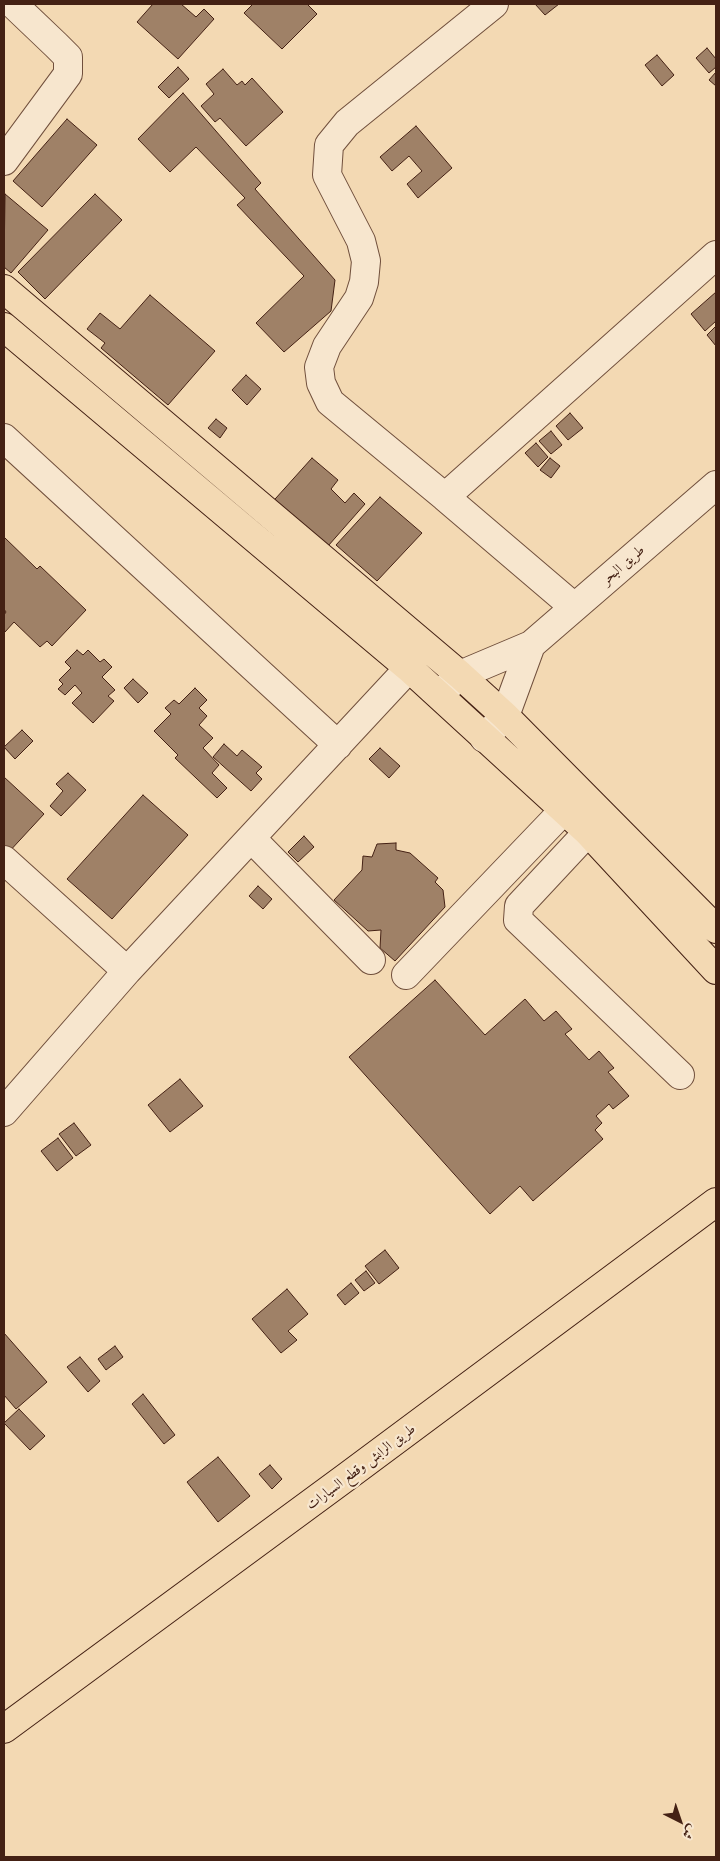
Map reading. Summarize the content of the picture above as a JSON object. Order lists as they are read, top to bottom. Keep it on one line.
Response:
{"streets":{"main road":["طريق الرابش وقطع السيارات"],"street":["طريق البحر"]},"north":"bottom right"}
